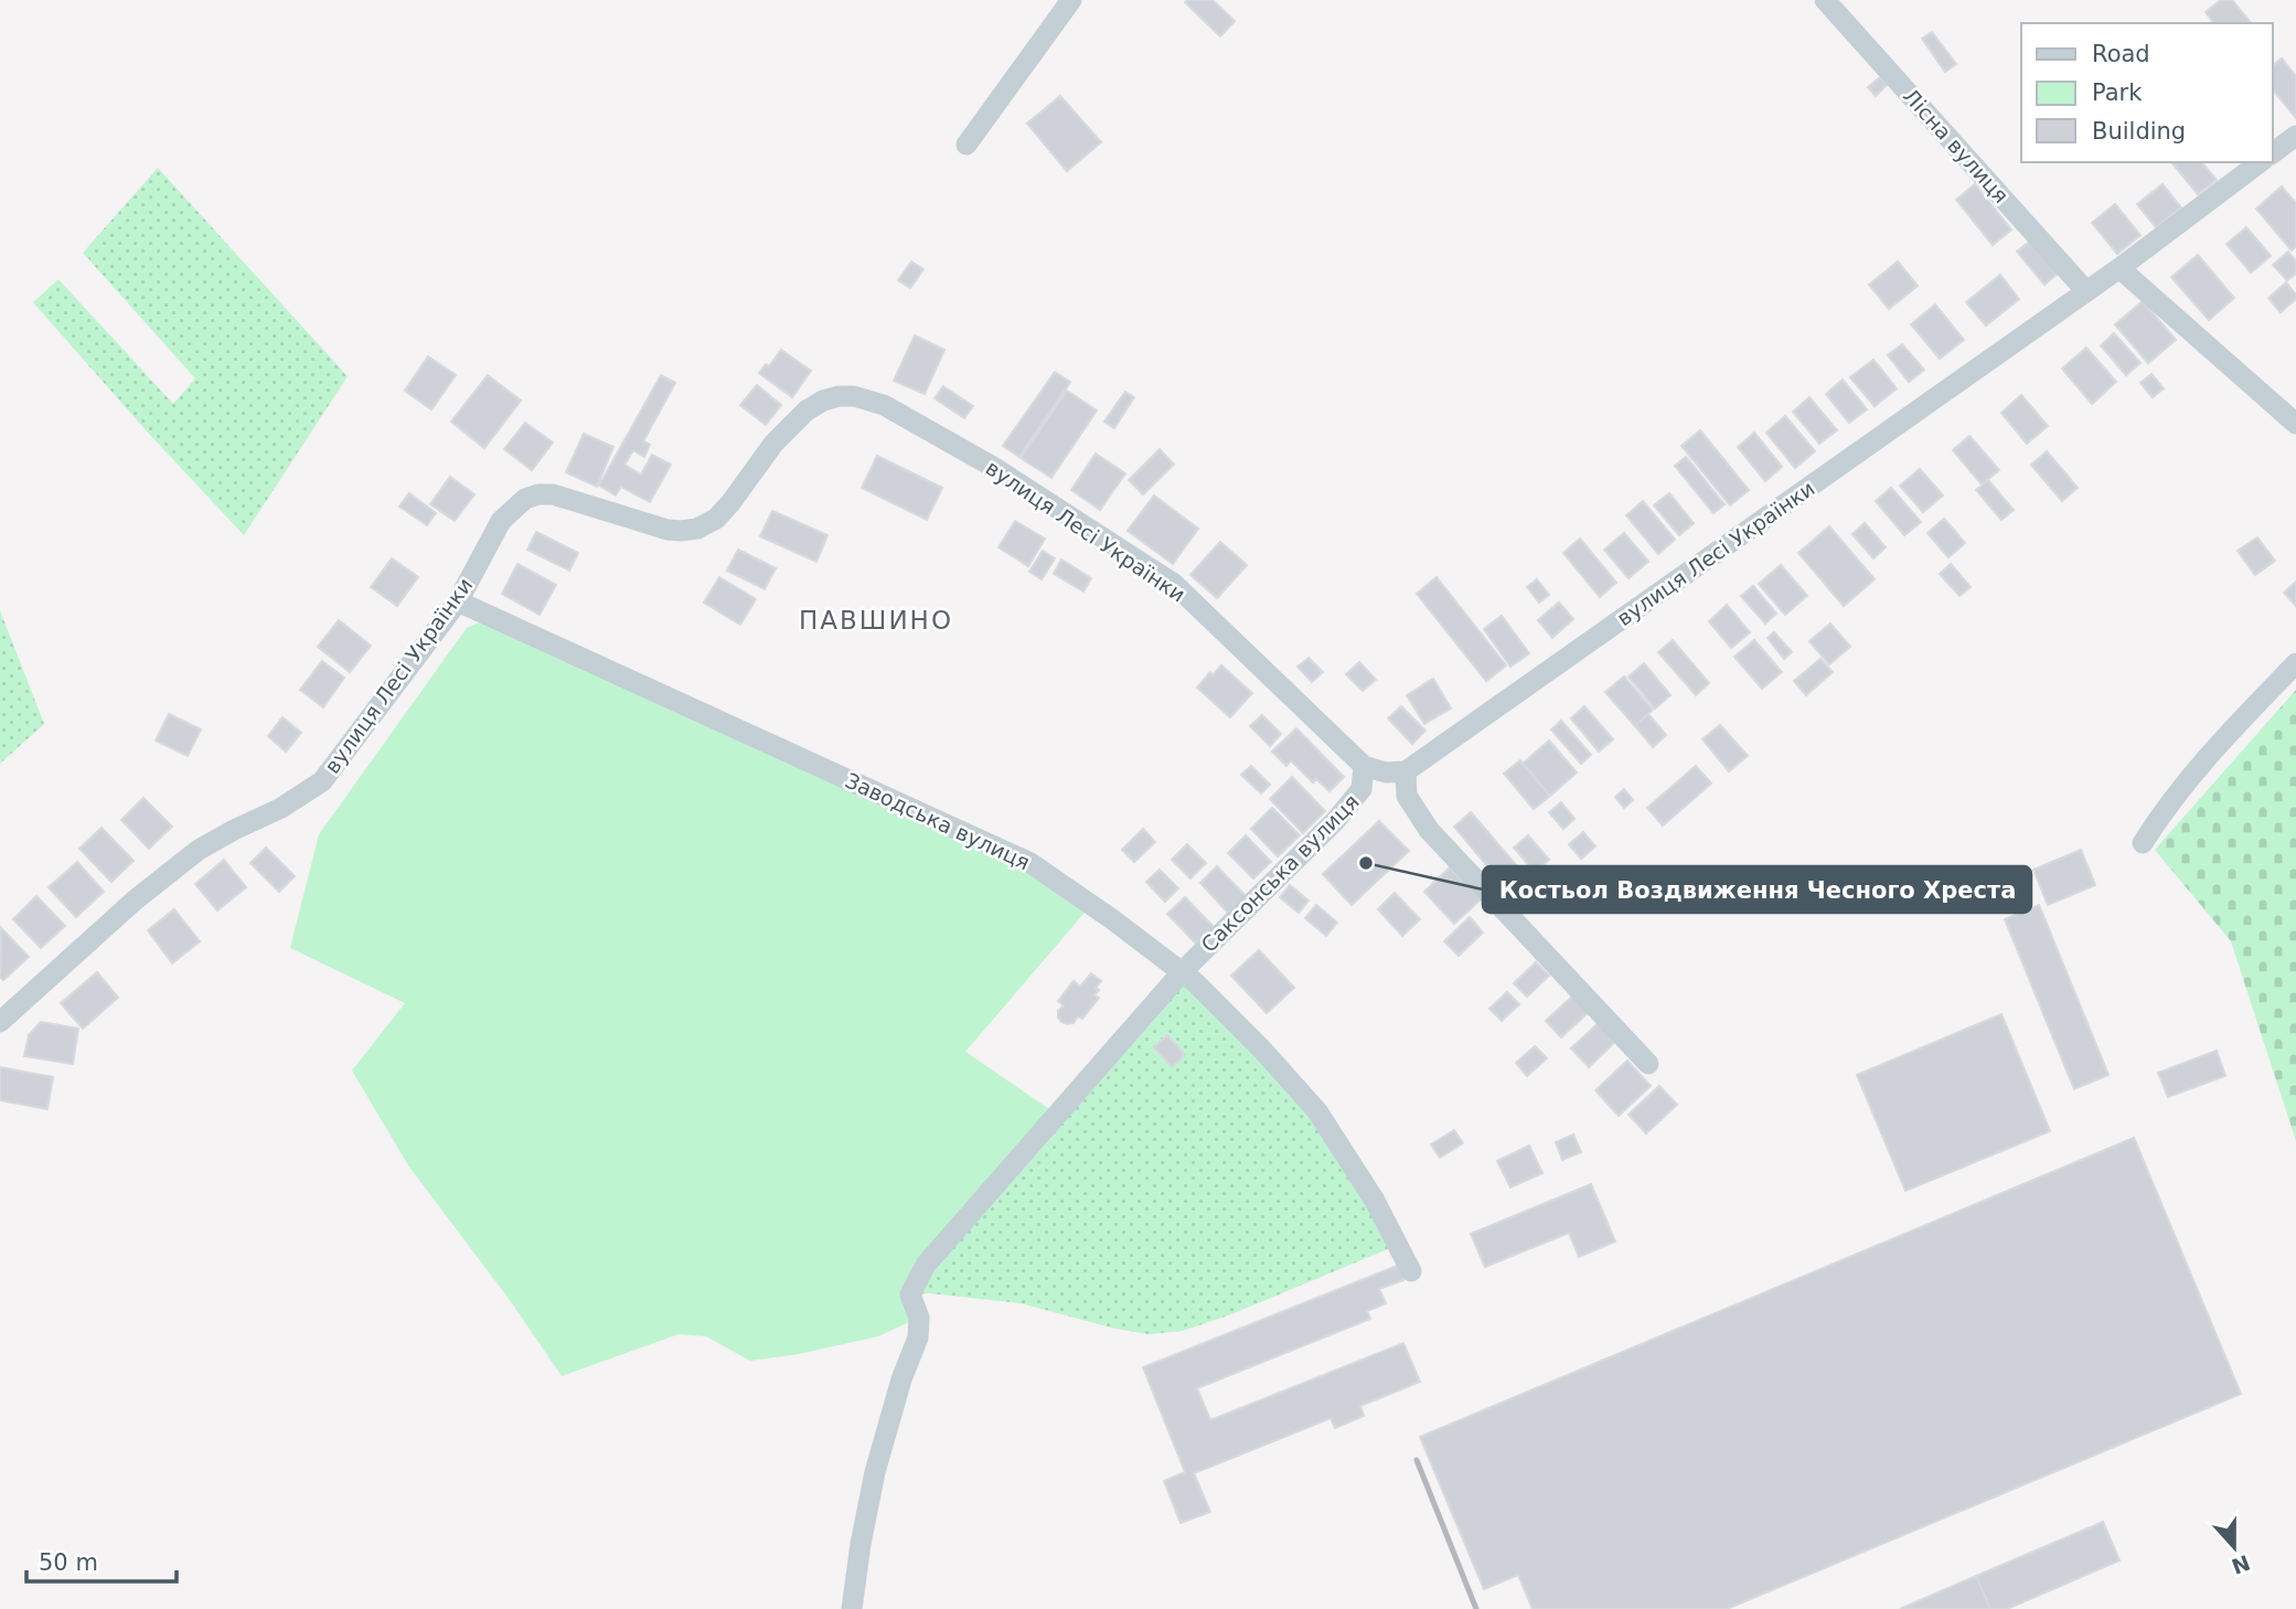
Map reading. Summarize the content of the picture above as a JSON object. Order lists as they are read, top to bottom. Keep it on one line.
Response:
{"streets":{"street":["Лісна вулиця","вулиця Лесі Українки","Заводська вулиця","Саксонська вулиця"]},"crossings":[["Лісна вулиця","вулиця Лесі Українки"],["вулиця Лесі Українки","Заводська вулиця"],["вулиця Лесі Українки","Саксонська вулиця"],["Заводська вулиця","Саксонська вулиця"]],"districts":["ПАВШИНО"],"places":["Костьол Воздвиження Чесного Хреста"],"legend":["Road","Park","Building"],"scale_bar":"50 m","north":"bottom"}
